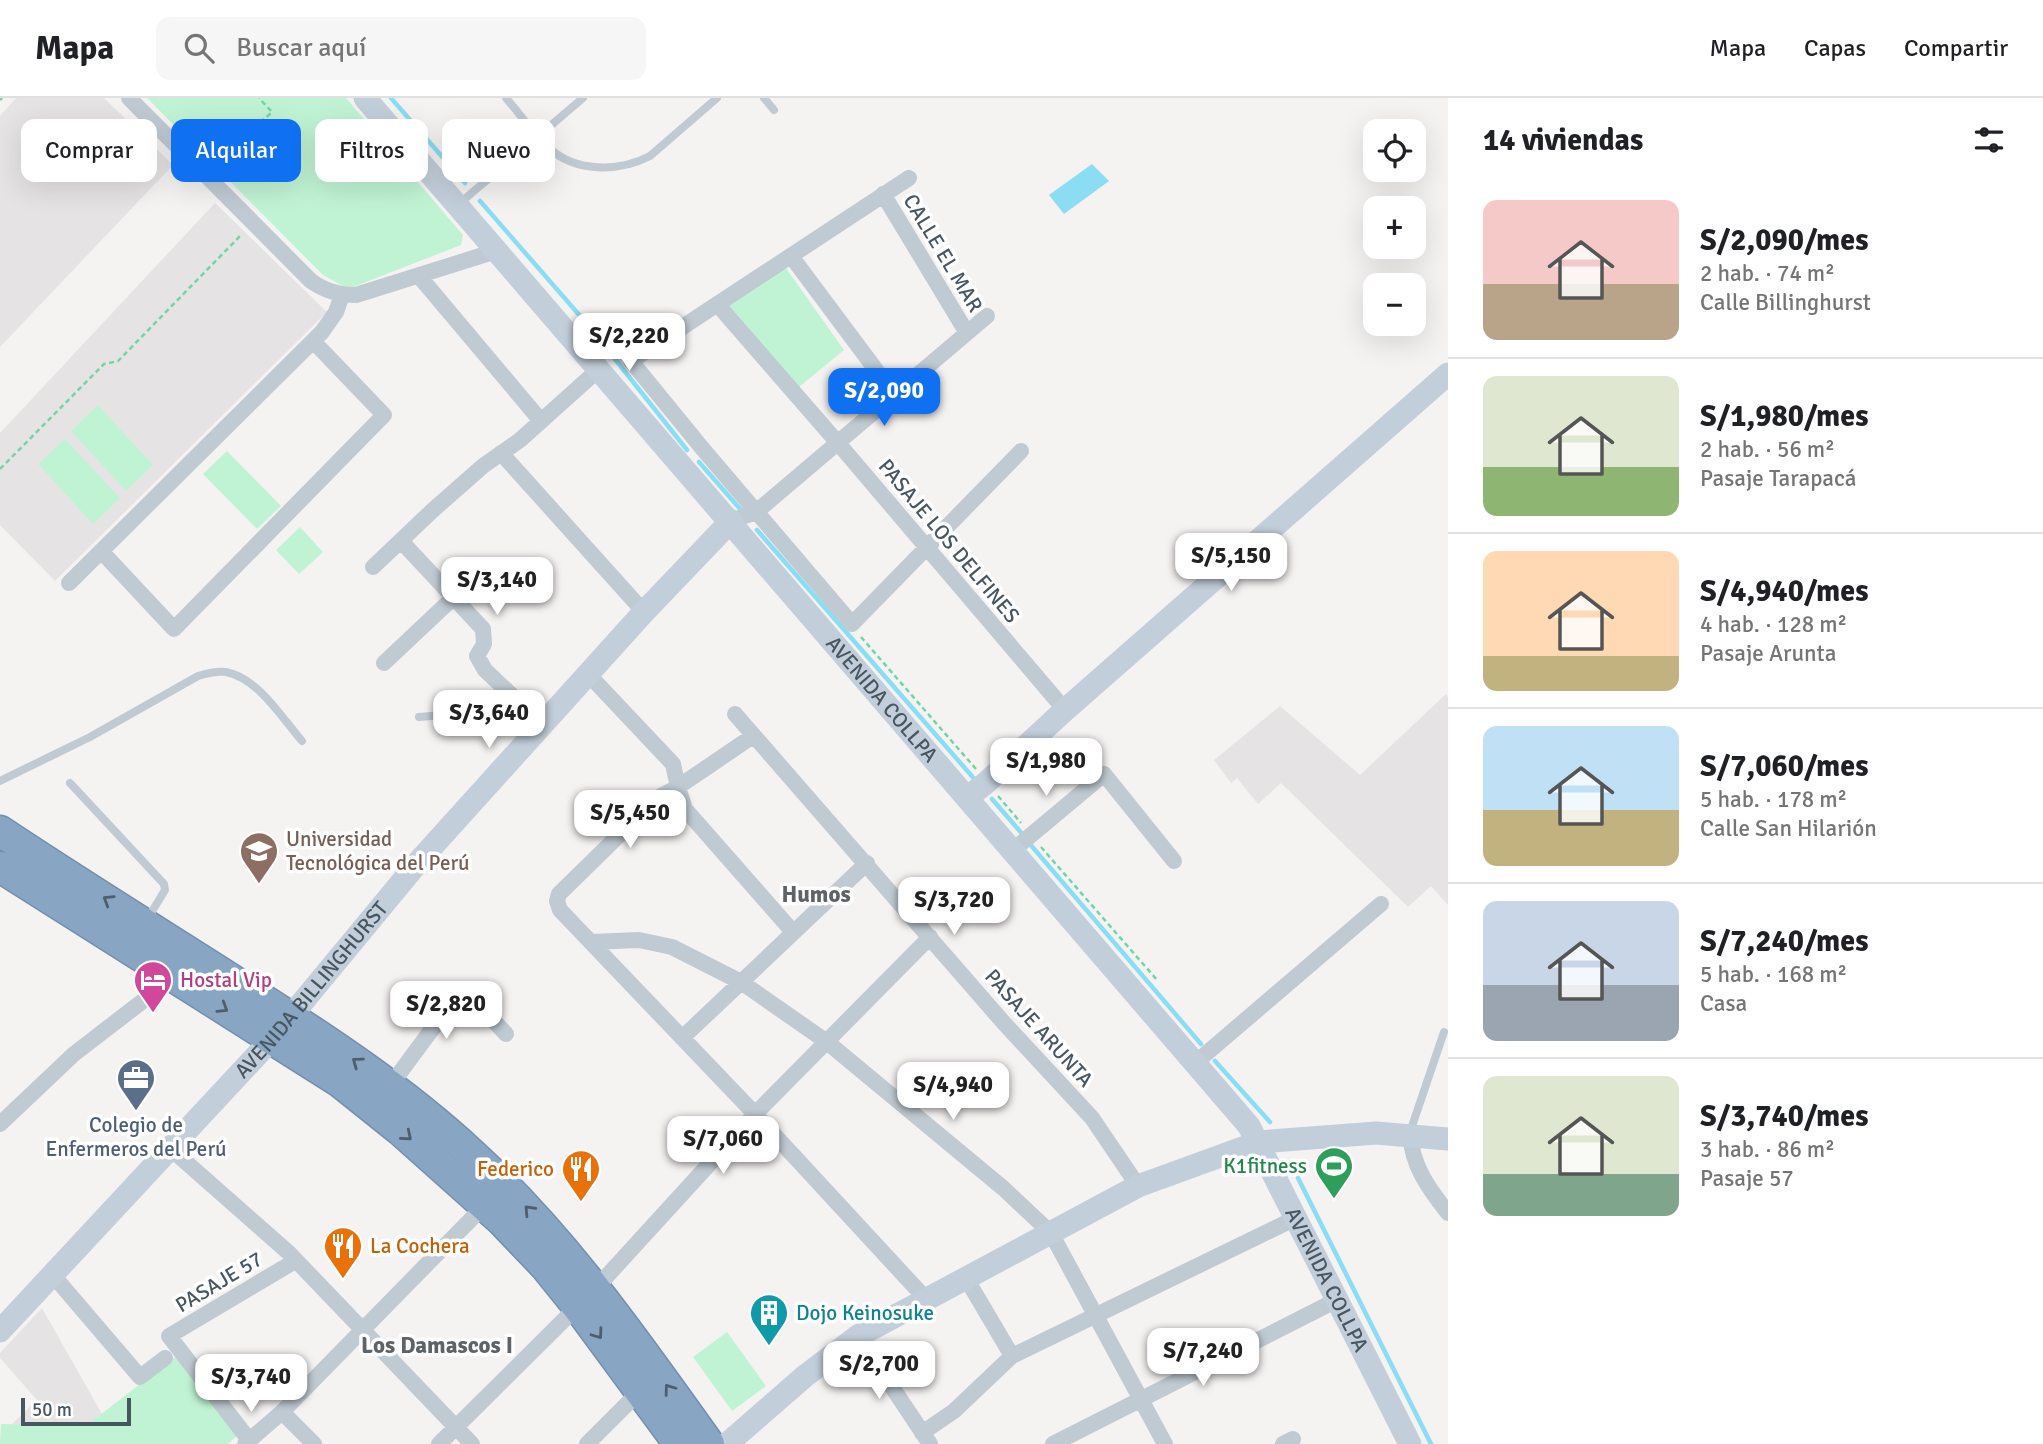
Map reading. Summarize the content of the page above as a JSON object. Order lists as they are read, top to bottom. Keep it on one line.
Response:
{"streets":{"main road":["AVENIDA COLLPA","AVENIDA BILLINGHURST"],"street":["CALLE EL MAR","PASAJE LOS DELFINES","PASAJE ARUNTA","PASAJE 57"]},"crossings":[["AVENIDA COLLPA","AVENIDA BILLINGHURST"]],"districts":["Humos","Los Damascos I"],"places":{"school or university":["Universidad Tecnológica del Perú"],"hotel":["Hostal Vip"],"office":["Colegio de Enfermeros del Perú"],"sports":["K1fitness"],"restaurant":["Federico","La Cochera"],"building":["Dojo Keinosuke"]},"scale_bar":"50 m","page":{"header":"Mapa","search":"Buscar aquí","nav":["Mapa","Capas","Compartir"],"heading":"14 viviendas","map_buttons":["+","−"],"chip":["Comprar","Alquilar","Filtros","Nuevo"],"list":[{"name":"S/2,090/mes","note":"2 hab. · 74 m² · Calle Billinghurst"},{"name":"S/1,980/mes","note":"2 hab. · 56 m² · Pasaje Tarapacá"},{"name":"S/4,940/mes","note":"4 hab. · 128 m² · Pasaje Arunta"},{"name":"S/7,060/mes","note":"5 hab. · 178 m² · Calle San Hilarión"},{"name":"S/7,240/mes","note":"5 hab. · 168 m² · Casa"},{"name":"S/3,740/mes","note":"3 hab. · 86 m² · Pasaje 57"}],"price":["S/2,220","S/2,090","S/5,150","S/3,140","S/3,640","S/1,980","S/5,450","S/3,720","S/2,820","S/4,940","S/7,060","S/7,240","S/2,700","S/3,740"],"scale":"50 m"}}
